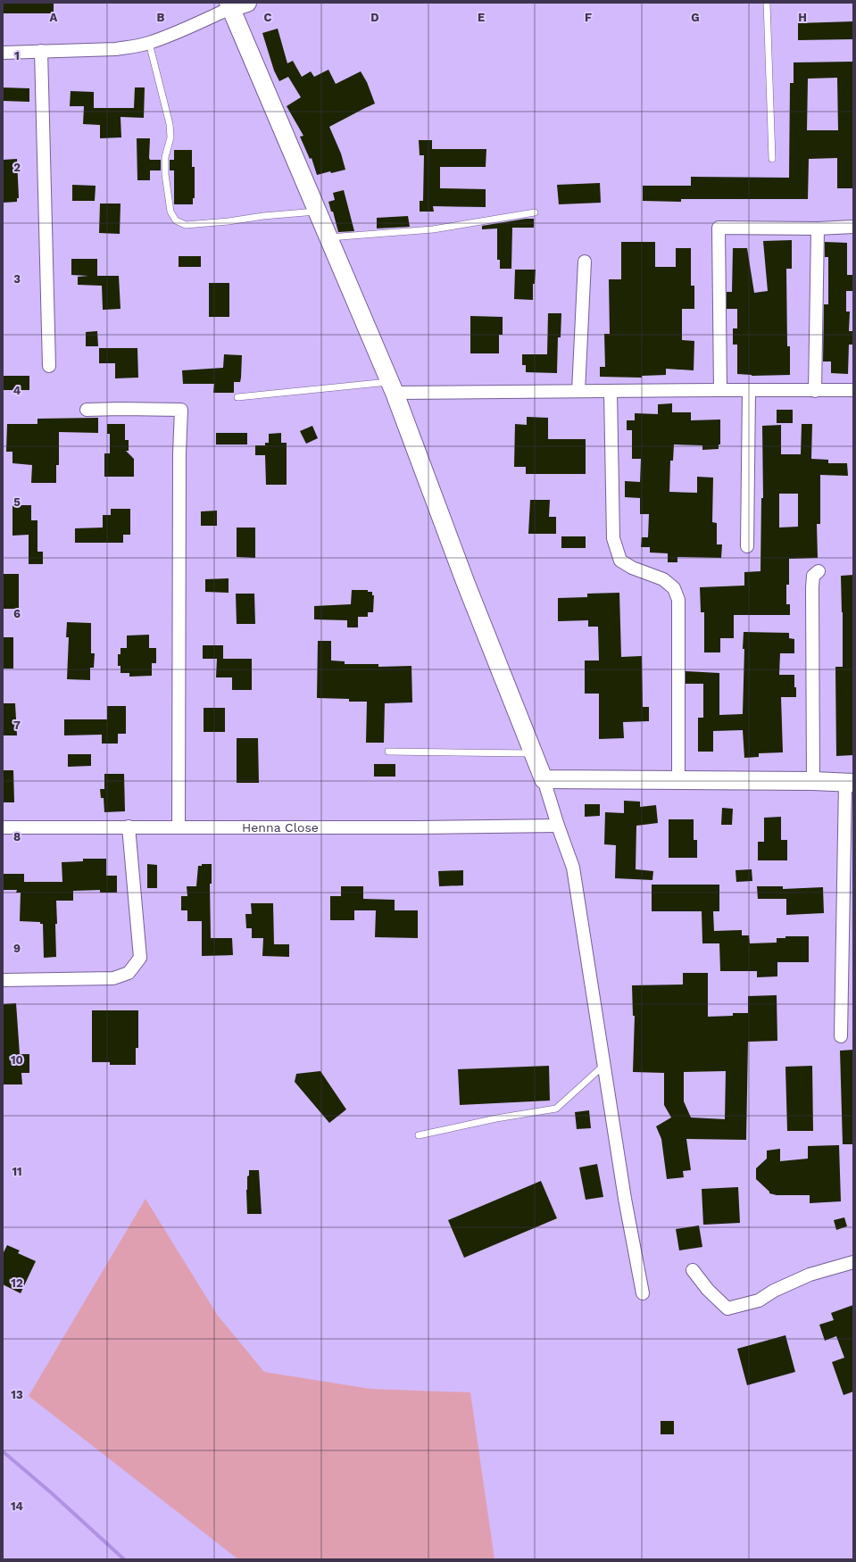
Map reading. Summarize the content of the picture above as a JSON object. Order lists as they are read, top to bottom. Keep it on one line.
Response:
{"streets":{"street":["Henna Close"]},"grid":{"columns":["A","B","C","D","E","F","G","H"],"rows":["1","2","3","4","5","6","7","8","9","10","11","12","13","14"]}}
